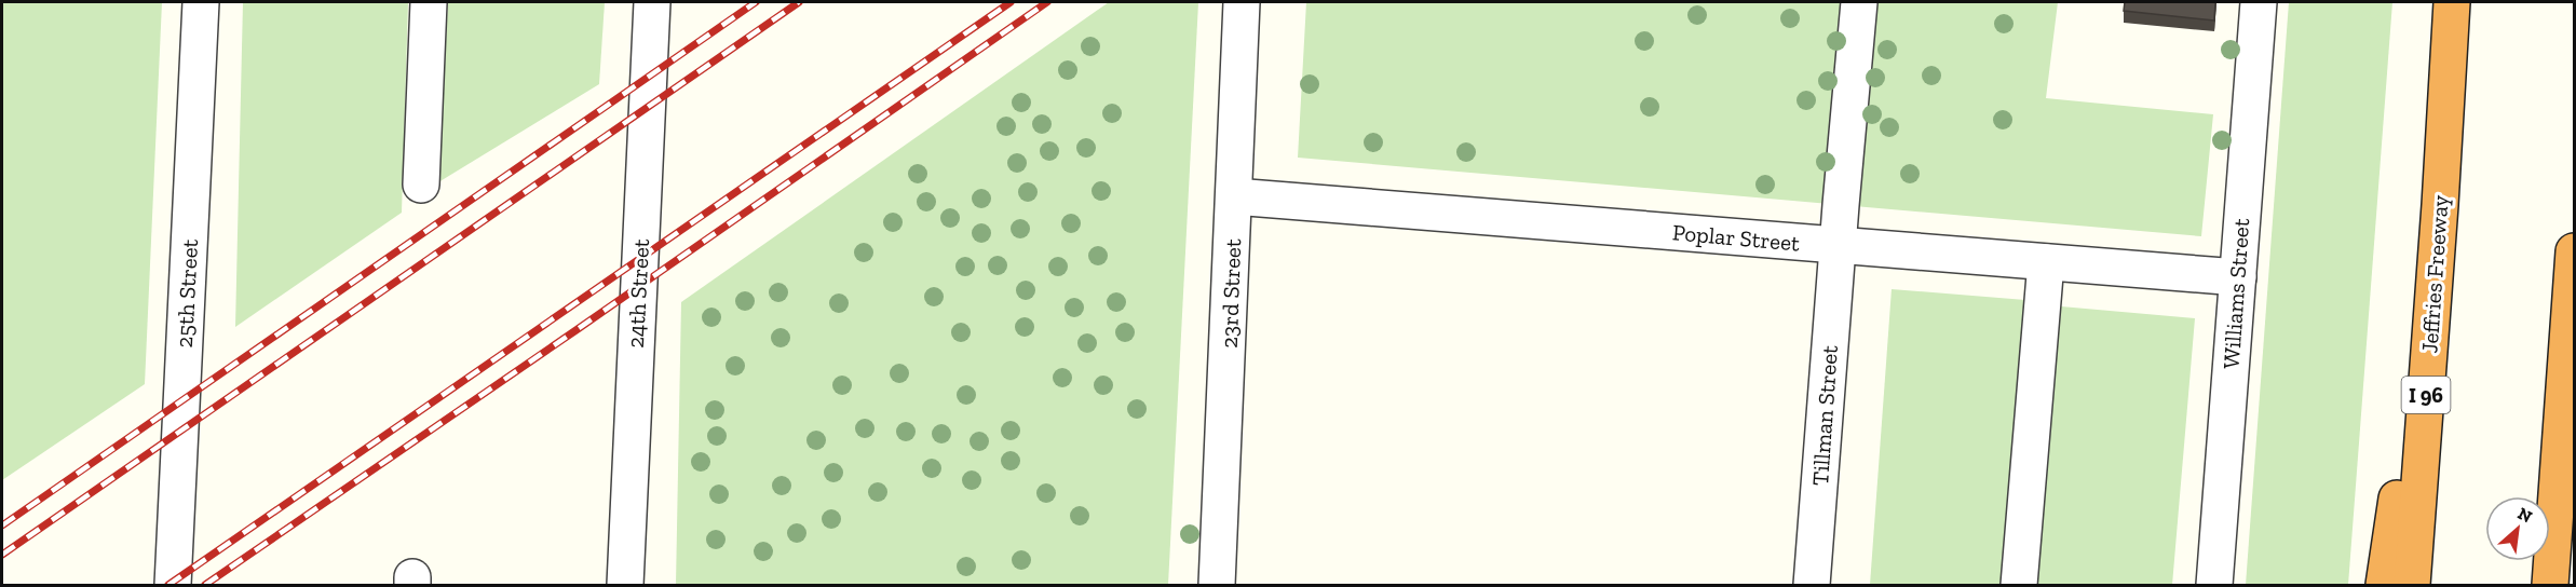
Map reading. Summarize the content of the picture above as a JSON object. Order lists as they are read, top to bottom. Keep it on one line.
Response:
{"streets":{"highway":["Jeffries Freeway","I 96"],"street":["Poplar Street","25th Street","24th Street","23rd Street","Williams Street","Tillman Street"]},"crossings":[["Poplar Street","23rd Street"],["Poplar Street","Williams Street"],["Poplar Street","Tillman Street"]],"north":"top right"}
